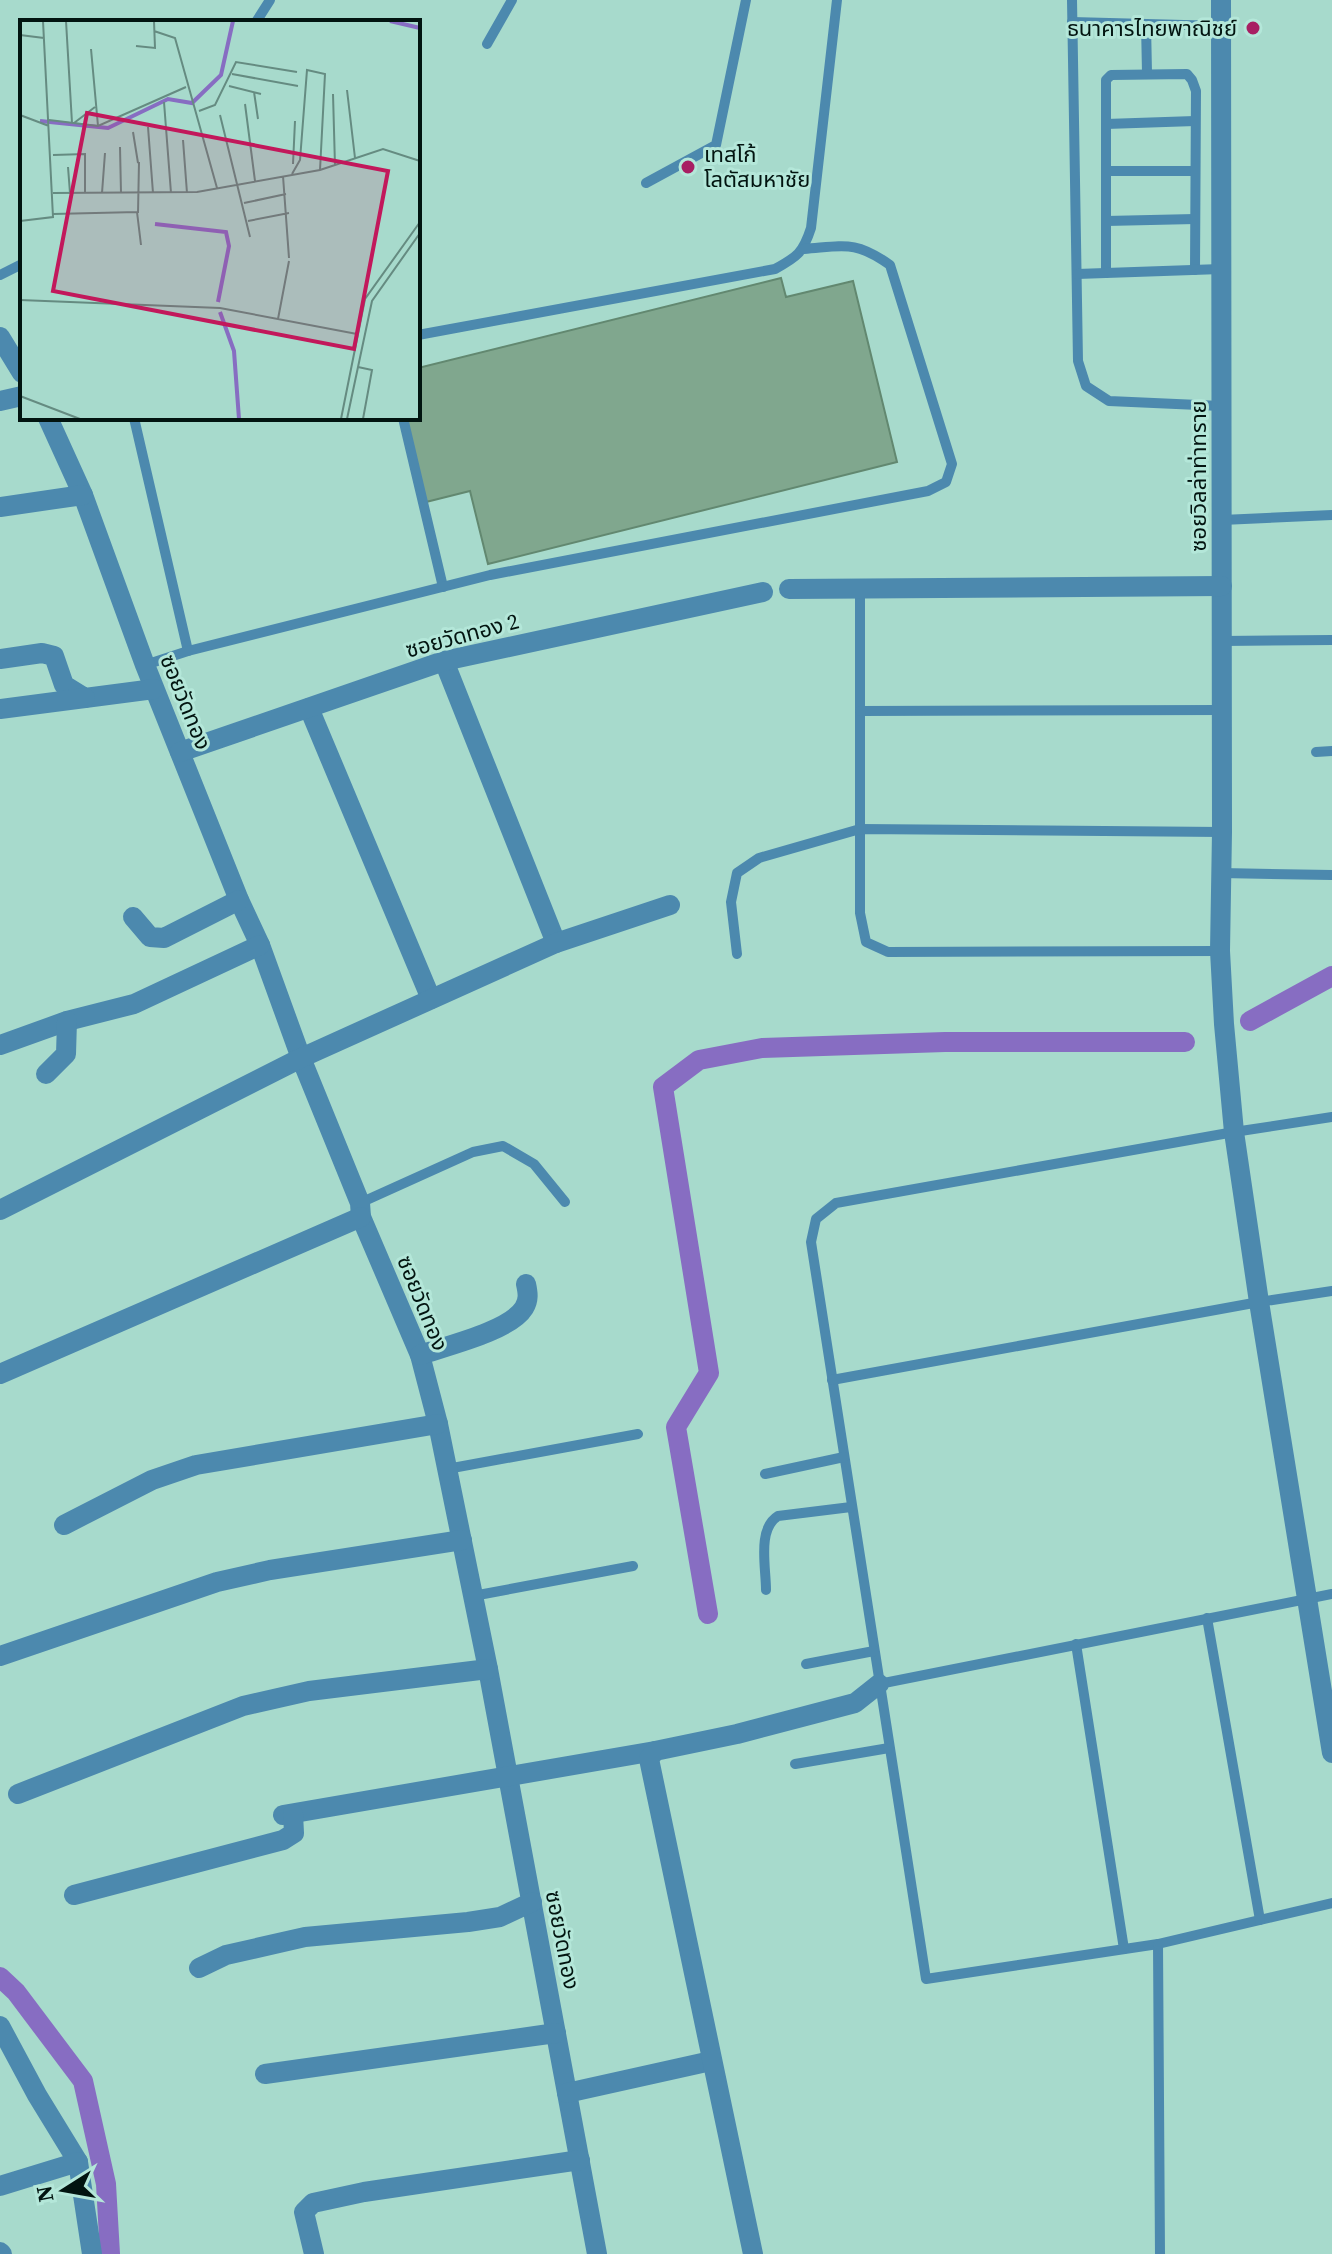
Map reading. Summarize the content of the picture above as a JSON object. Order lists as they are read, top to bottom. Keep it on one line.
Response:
{"streets":{"street":["ซอยวิลล่าท่าทราย","ซอยวัดทอง 2","ซอยวัดทอง"]},"crossings":[["ซอยวัดทอง 2","ซอยวัดทอง"]],"places":["ธนาคารไทยพาณิชย์","เทสโก้ โลตัสมหาชัย"],"north":"left"}
